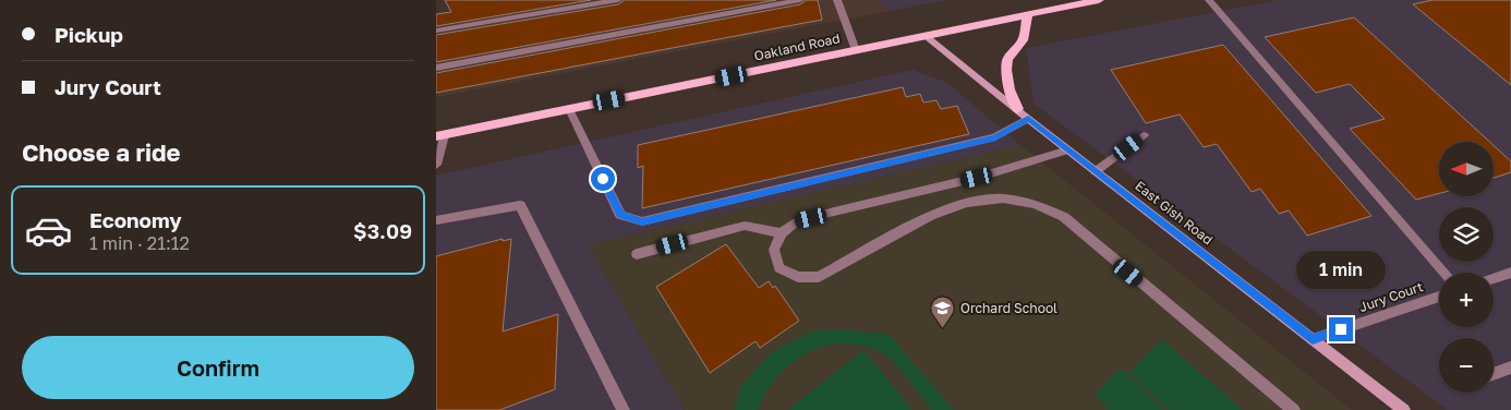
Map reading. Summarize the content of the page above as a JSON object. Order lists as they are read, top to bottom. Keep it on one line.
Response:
{"streets":{"main road":["Oakland Road","East Gish Road"],"street":["Jury Court"]},"crossings":[["Oakland Road","East Gish Road"],["East Gish Road","Jury Court"]],"places":{"school or university":["Orchard School"]},"north":"left","page":{"banner":["Pickup","Jury Court"],"heading":"Choose a ride","map_buttons":["+","−"],"list":[{"name":"Economy","note":"1 min · 21:12","value":"$3.09"}],"bubble":"1 min","buttons":"Confirm"}}
